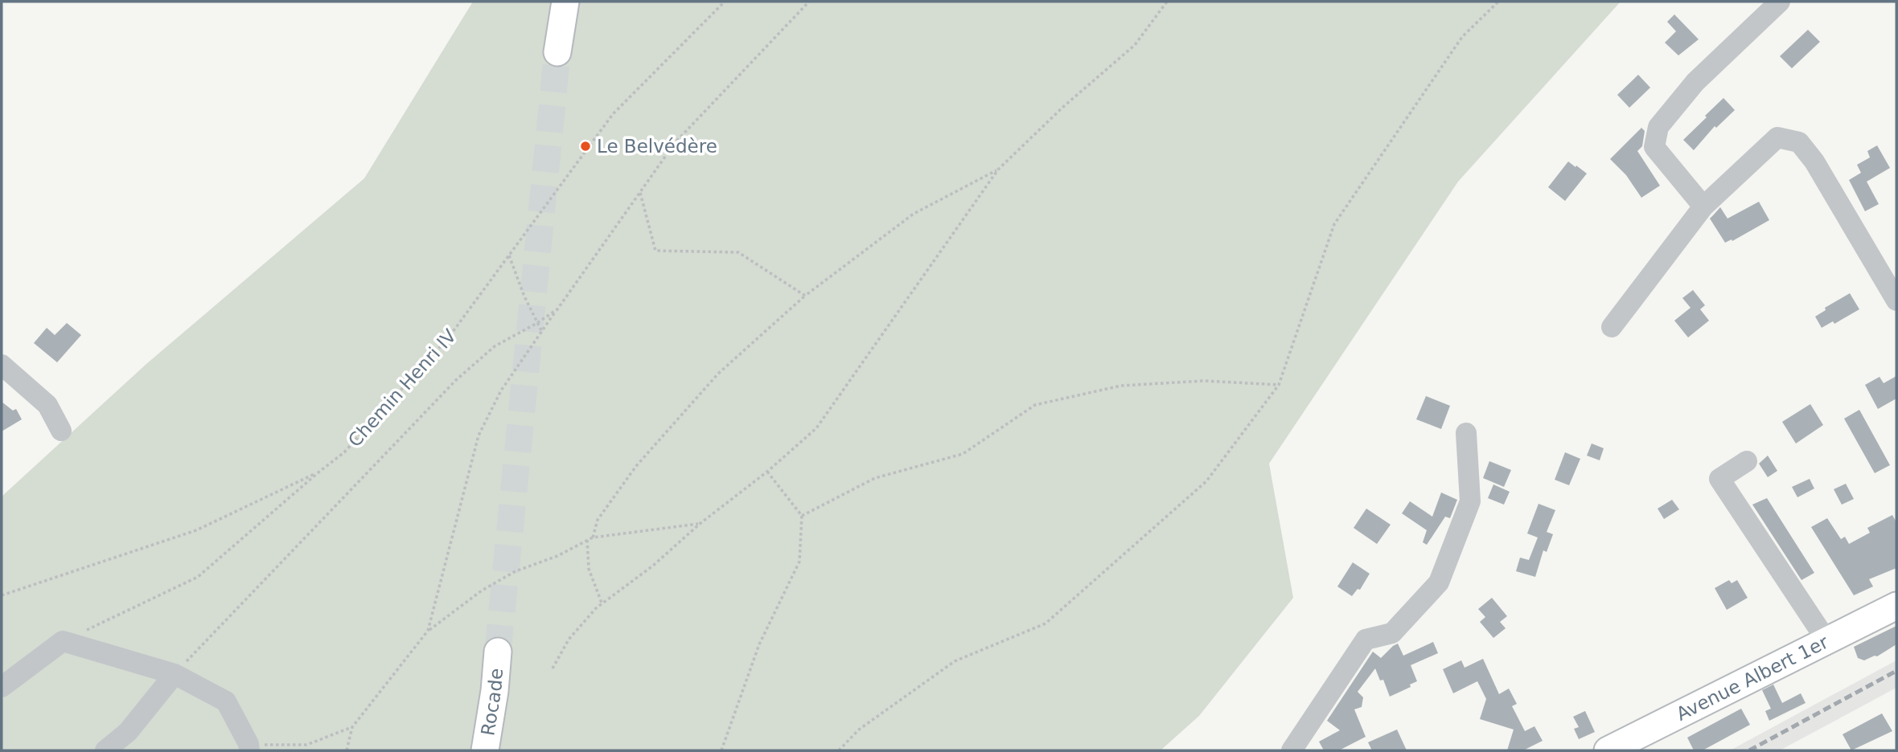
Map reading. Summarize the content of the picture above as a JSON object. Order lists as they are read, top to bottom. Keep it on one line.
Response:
{"streets":{"main road":["Avenue Albert 1er","Rocade"],"path":["Chemin Henri IV"]},"places":["Le Belvédère"]}
